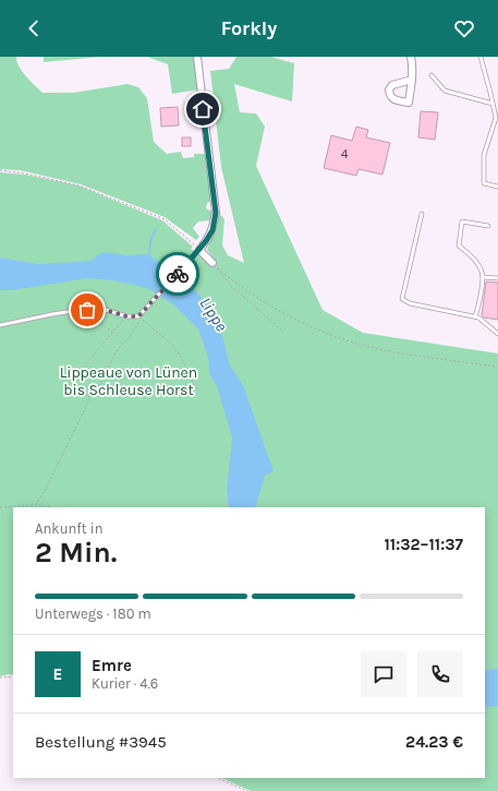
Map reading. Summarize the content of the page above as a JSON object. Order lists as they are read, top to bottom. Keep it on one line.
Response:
{"water":["Lippe"],"parks":["Lippeaue von Lünen bis Schleuse Horst"],"house_numbers":["4"],"page":{"header":"Forkly","heading":["2 Min.","Ankunft in","11:32–11:37"],"panel":["Emre","Kurier · 4.6","Bestellung #3945","24.23 €"],"bar":"Unterwegs · 180 m","round":"E"}}
